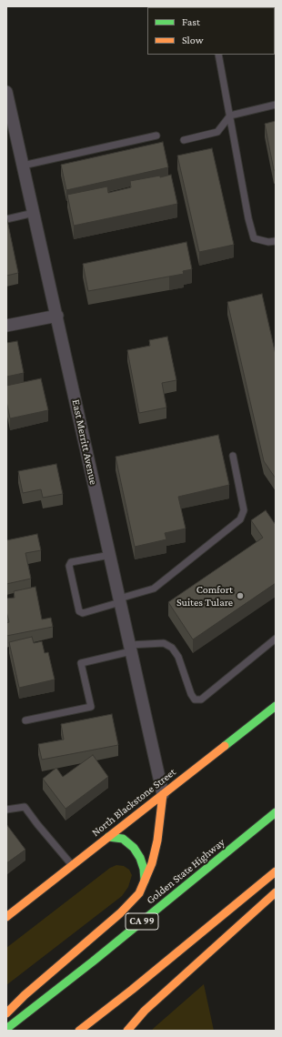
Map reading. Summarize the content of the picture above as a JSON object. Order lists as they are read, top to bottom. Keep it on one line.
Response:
{"streets":{"main road":["North Blackstone Street","Golden State Highway","CA 99"],"street":["East Merritt Avenue"]},"crossings":[["East Merritt Avenue","North Blackstone Street"]],"places":["Comfort Suites Tulare"],"legend":["Fast","Slow"]}
